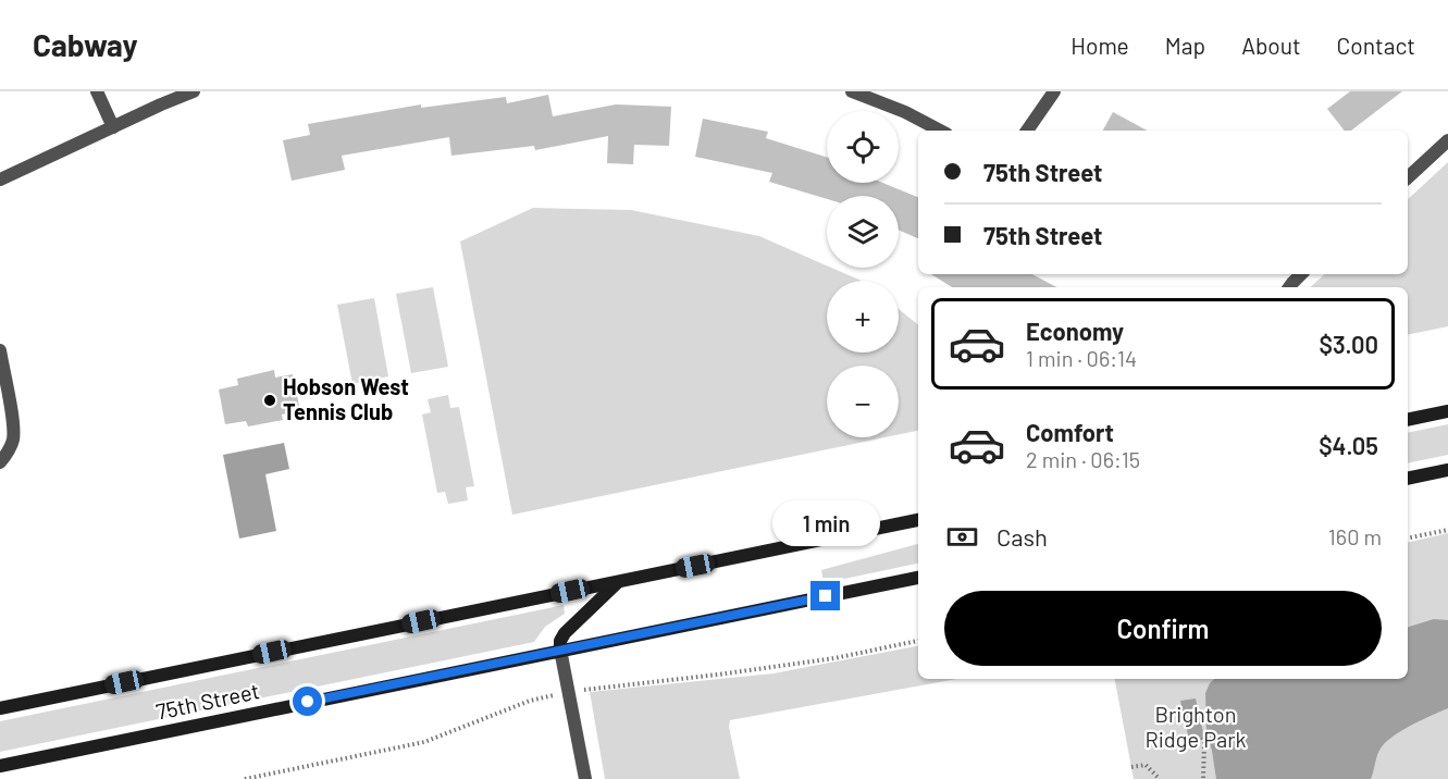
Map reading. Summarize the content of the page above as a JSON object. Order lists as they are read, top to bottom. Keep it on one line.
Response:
{"streets":{"main road":["75th Street"]},"parks":["Brighton Ridge Park"],"places":["Hobson West Tennis Club"],"page":{"header":"Cabway","nav":["Home","Map","About","Contact"],"map_buttons":["+","−"],"banner":["75th Street","75th Street"],"list":[{"name":"Economy","note":"1 min · 06:14","value":"$3.00"},{"name":"Comfort","note":"2 min · 06:15","value":"$4.05"}],"bubble":"1 min","pay":["Cash","160 m"],"buttons":"Confirm"}}
